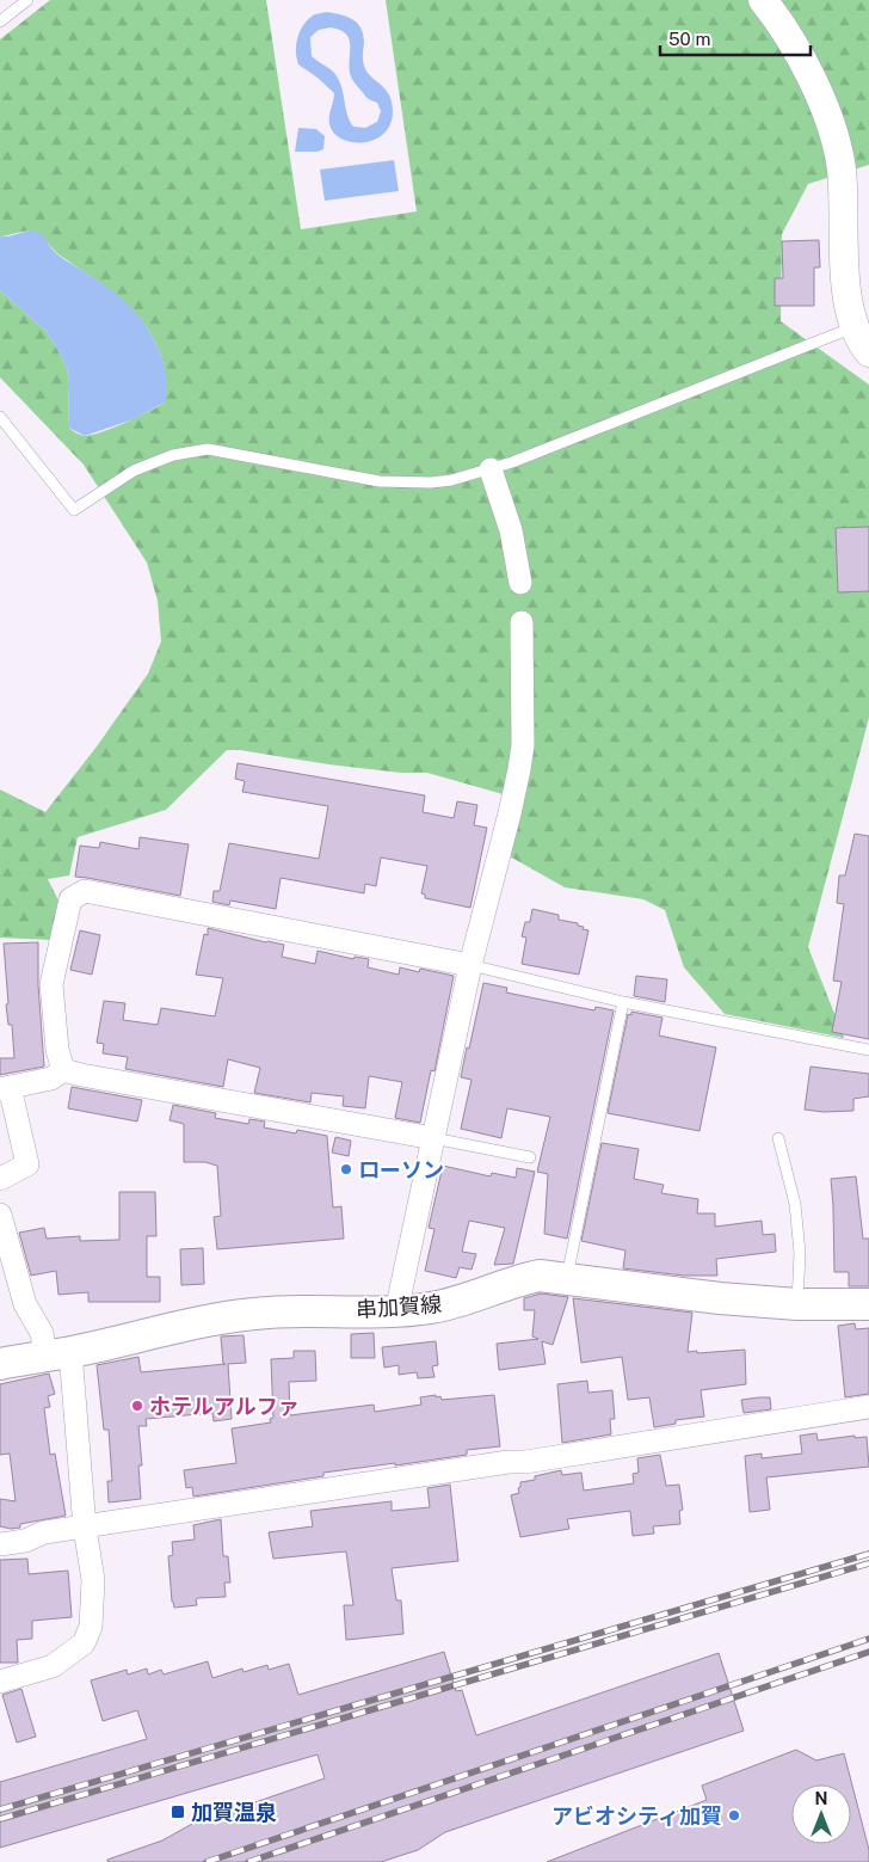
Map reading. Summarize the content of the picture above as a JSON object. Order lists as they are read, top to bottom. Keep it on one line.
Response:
{"streets":{"main road":["串加賀線"]},"places":{"other":["ローソン","ホテルアルファ","アビオシティ加賀"],"transit":["加賀温泉"]},"scale_bar":"50 m","north":"top"}
